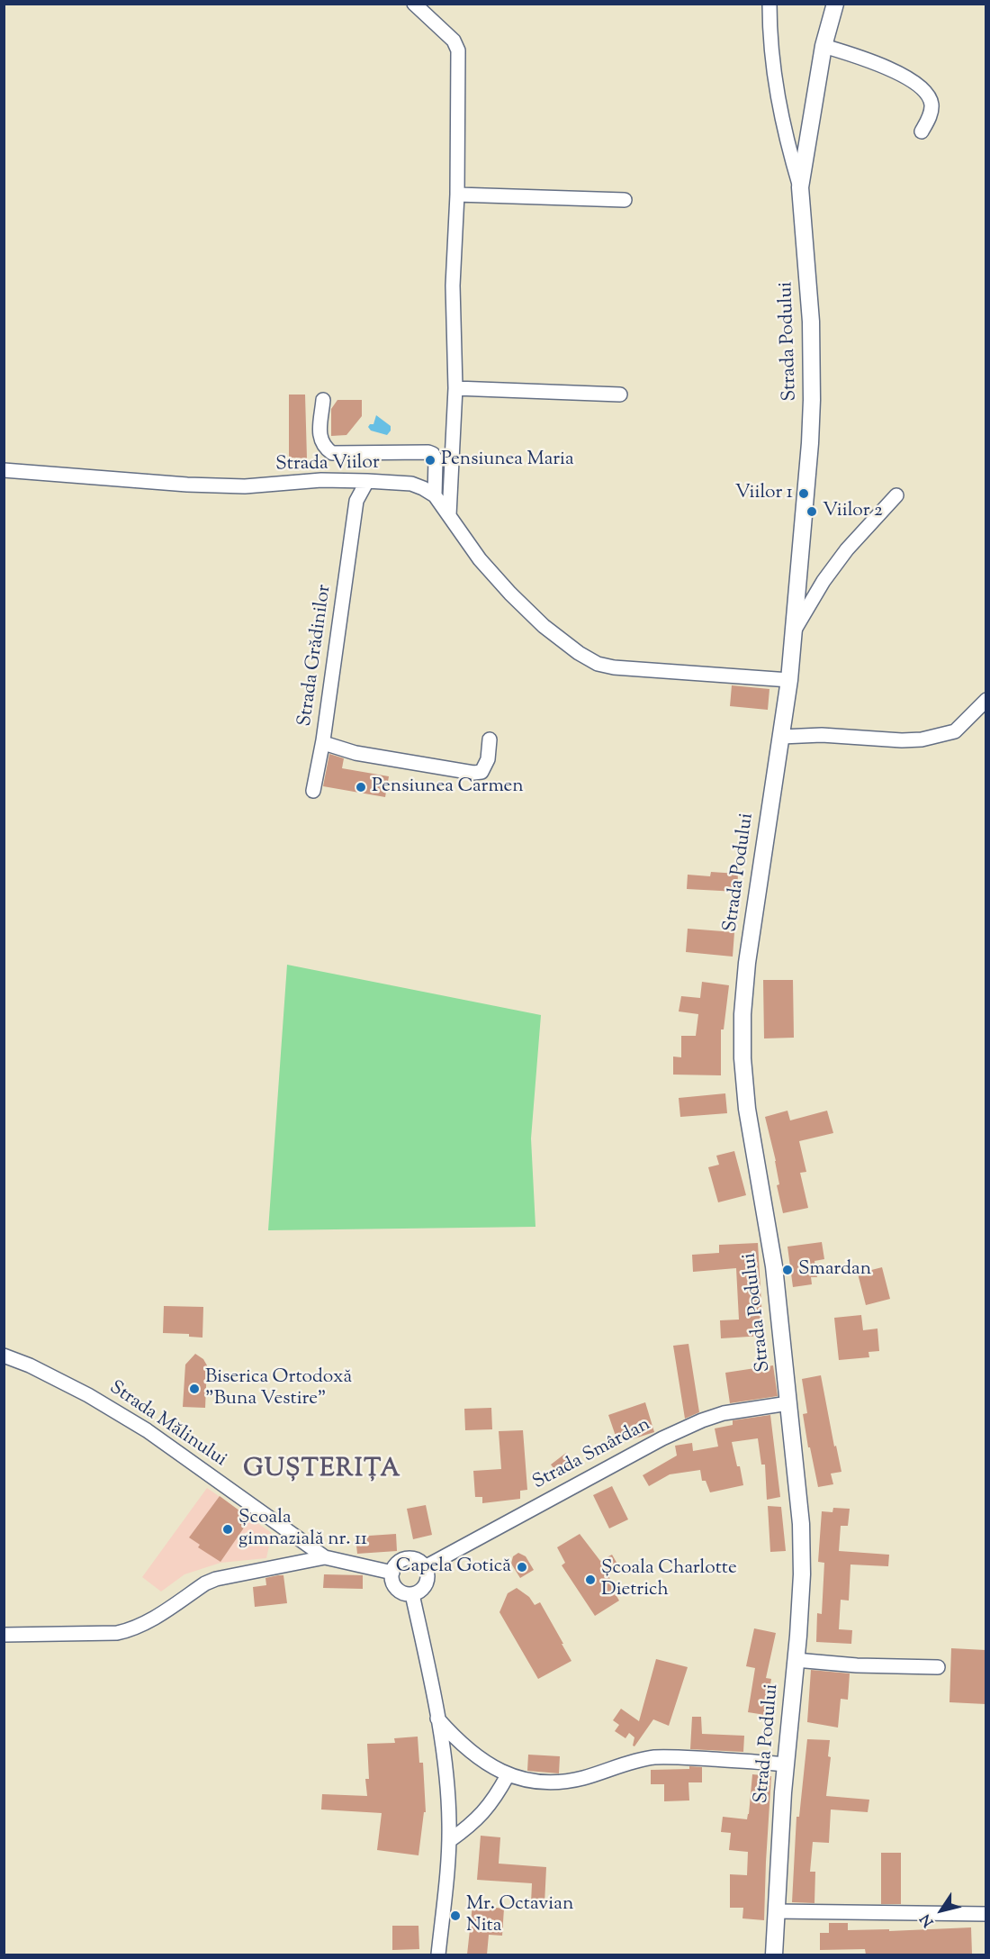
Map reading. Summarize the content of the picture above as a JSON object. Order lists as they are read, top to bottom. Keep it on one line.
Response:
{"streets":{"street":["Strada Podului","Strada Viilor","Strada Grădinilor","Strada Mălinului","Strada Smârdan"]},"crossings":[["Strada Podului","Strada Viilor"],["Strada Podului","Strada Smârdan"],["Strada Viilor","Strada Grădinilor"],["Strada Mălinului","Strada Smârdan"]],"districts":["GUȘTERIȚA"],"places":["Pensiunea Maria","Viilor 1","Viilor 2","Pensiunea Carmen","Smardan","Biserica Ortodoxă \"Buna Vestire\"","Școala gimnazială nr. 11","Capela Gotică","Școala Charlotte Dietrich","Mr. Octavian Nita"],"north":"bottom left"}
